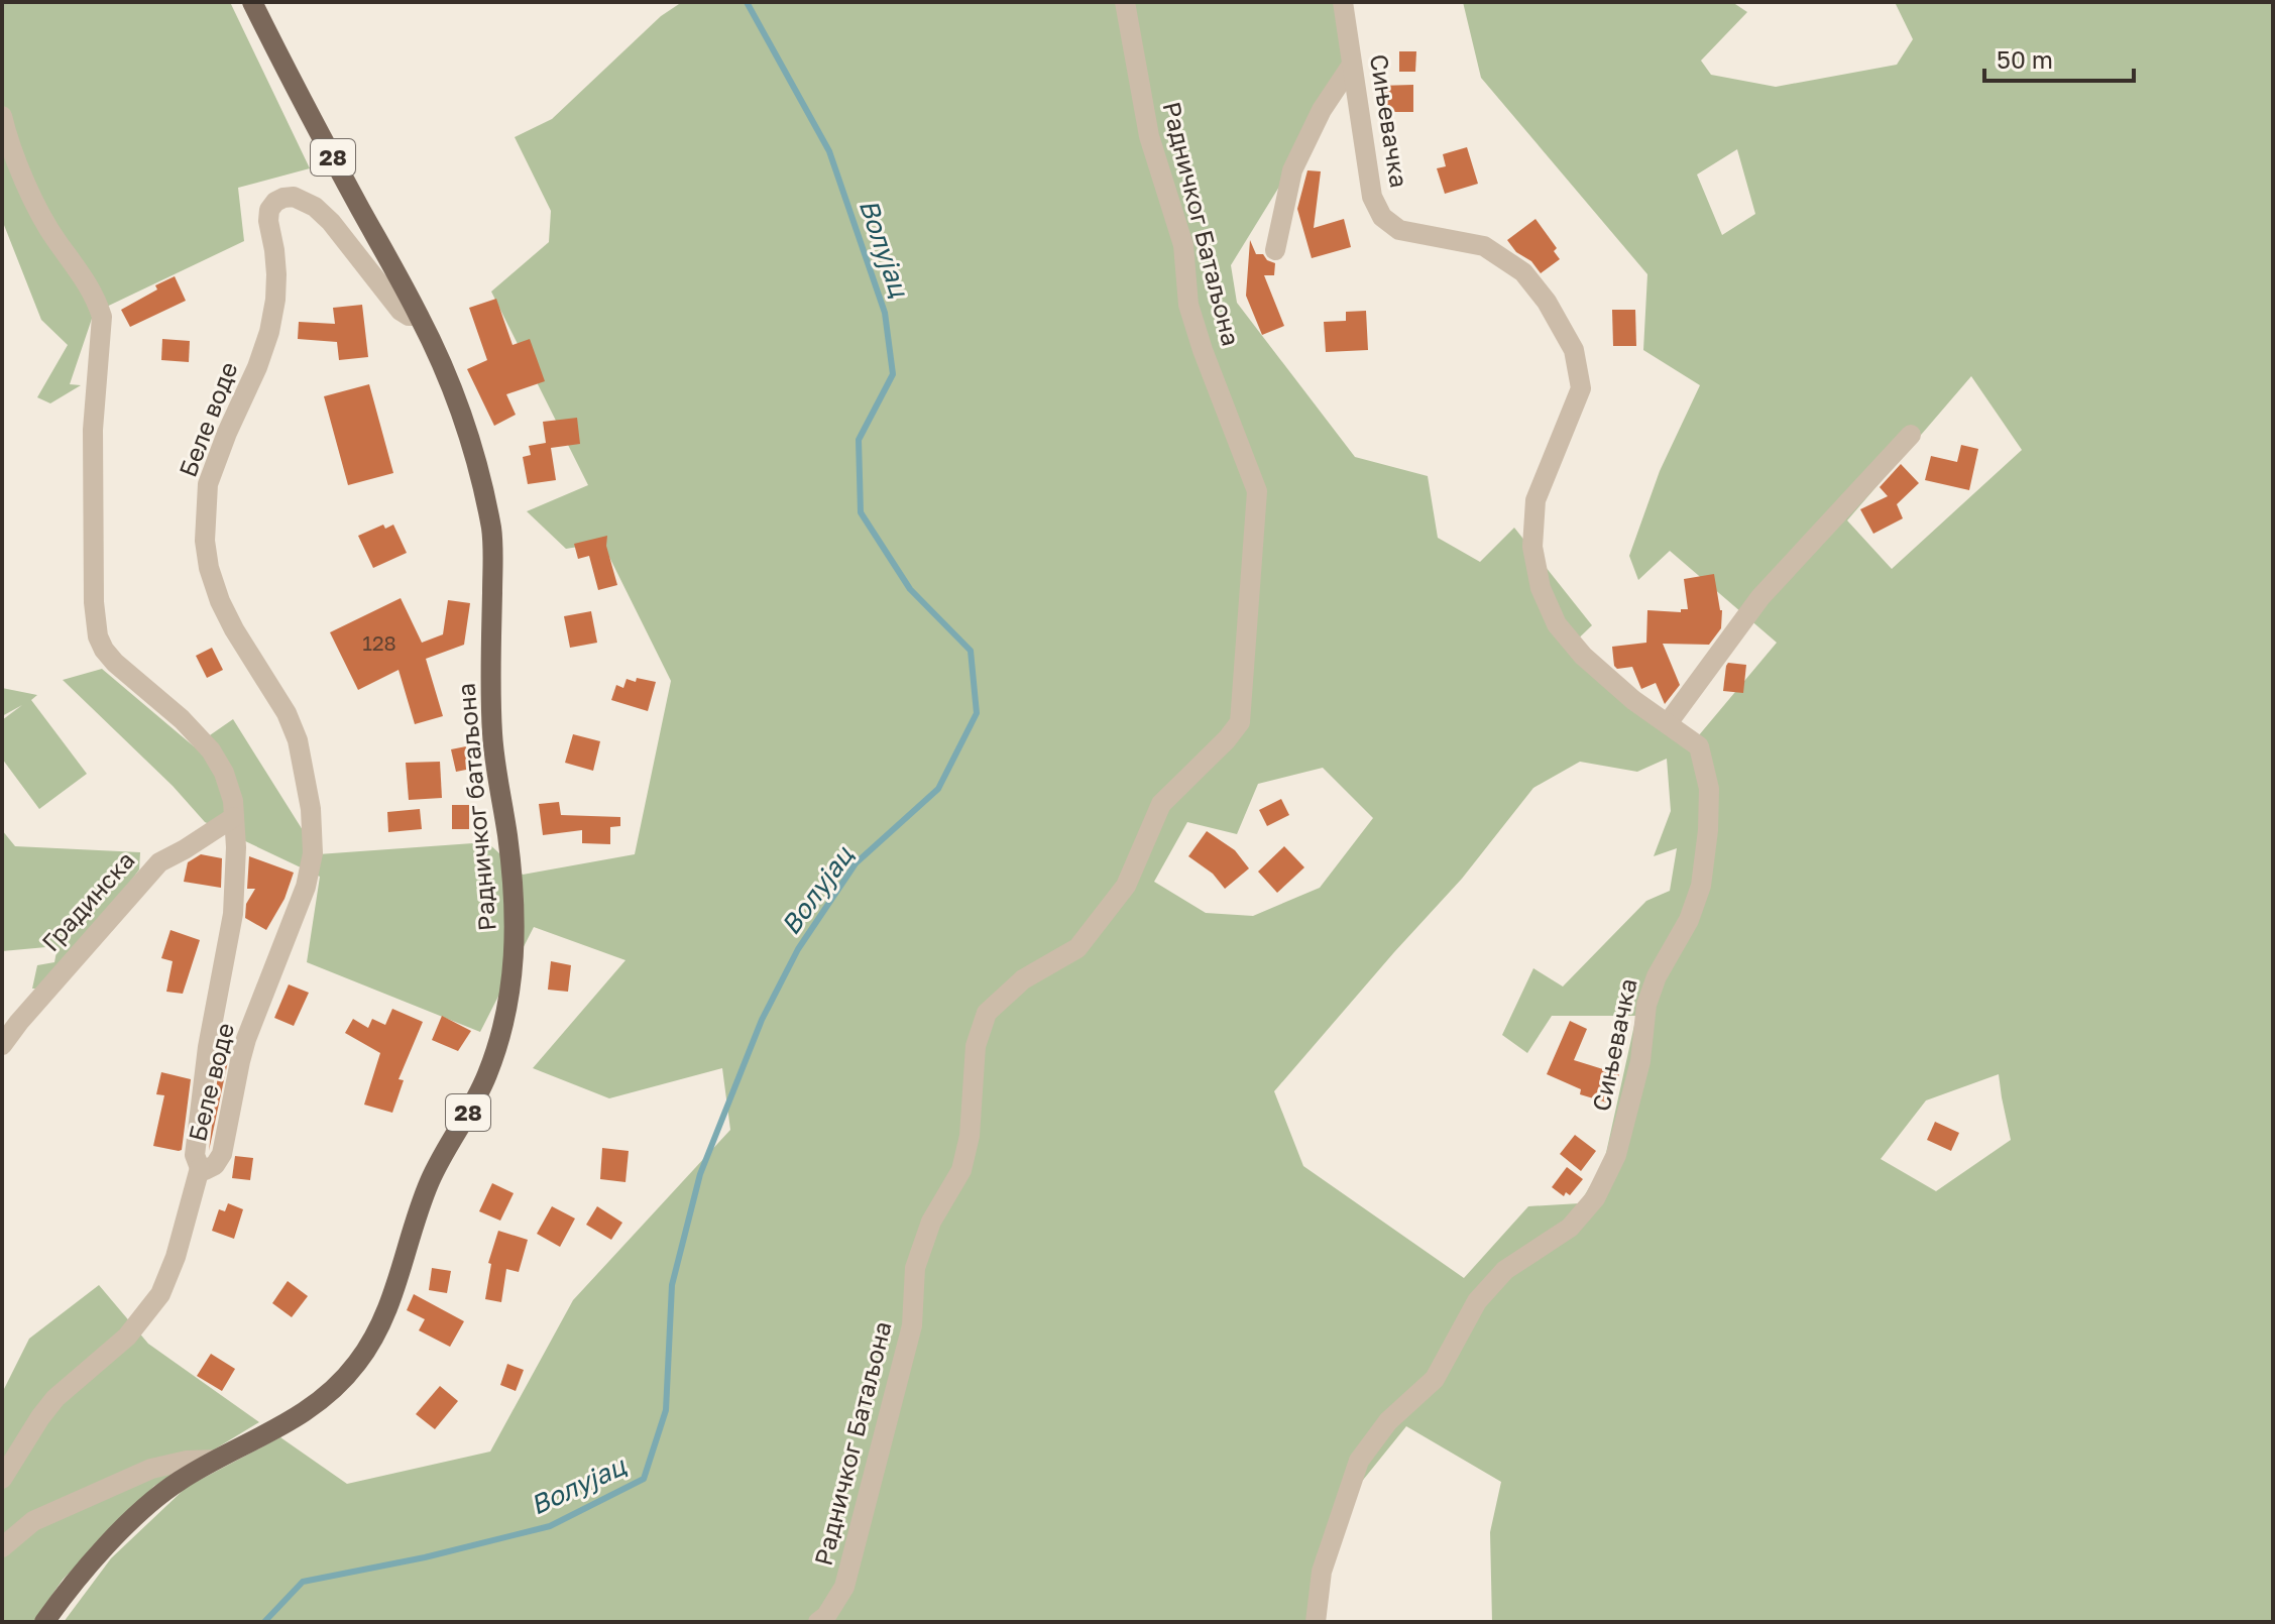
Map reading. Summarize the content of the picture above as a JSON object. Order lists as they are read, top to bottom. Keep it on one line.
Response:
{"streets":{"main road":["28","Радничког батаљона"],"street":["Сињевачка","Радничког Батаљона","Беле воде","Градинска"]},"crossings":[["Беле воде","Радничког батаљона"],["Беле воде","Градинска"]],"water":["Волујац"],"house_numbers":["128"],"scale_bar":"50 m"}
